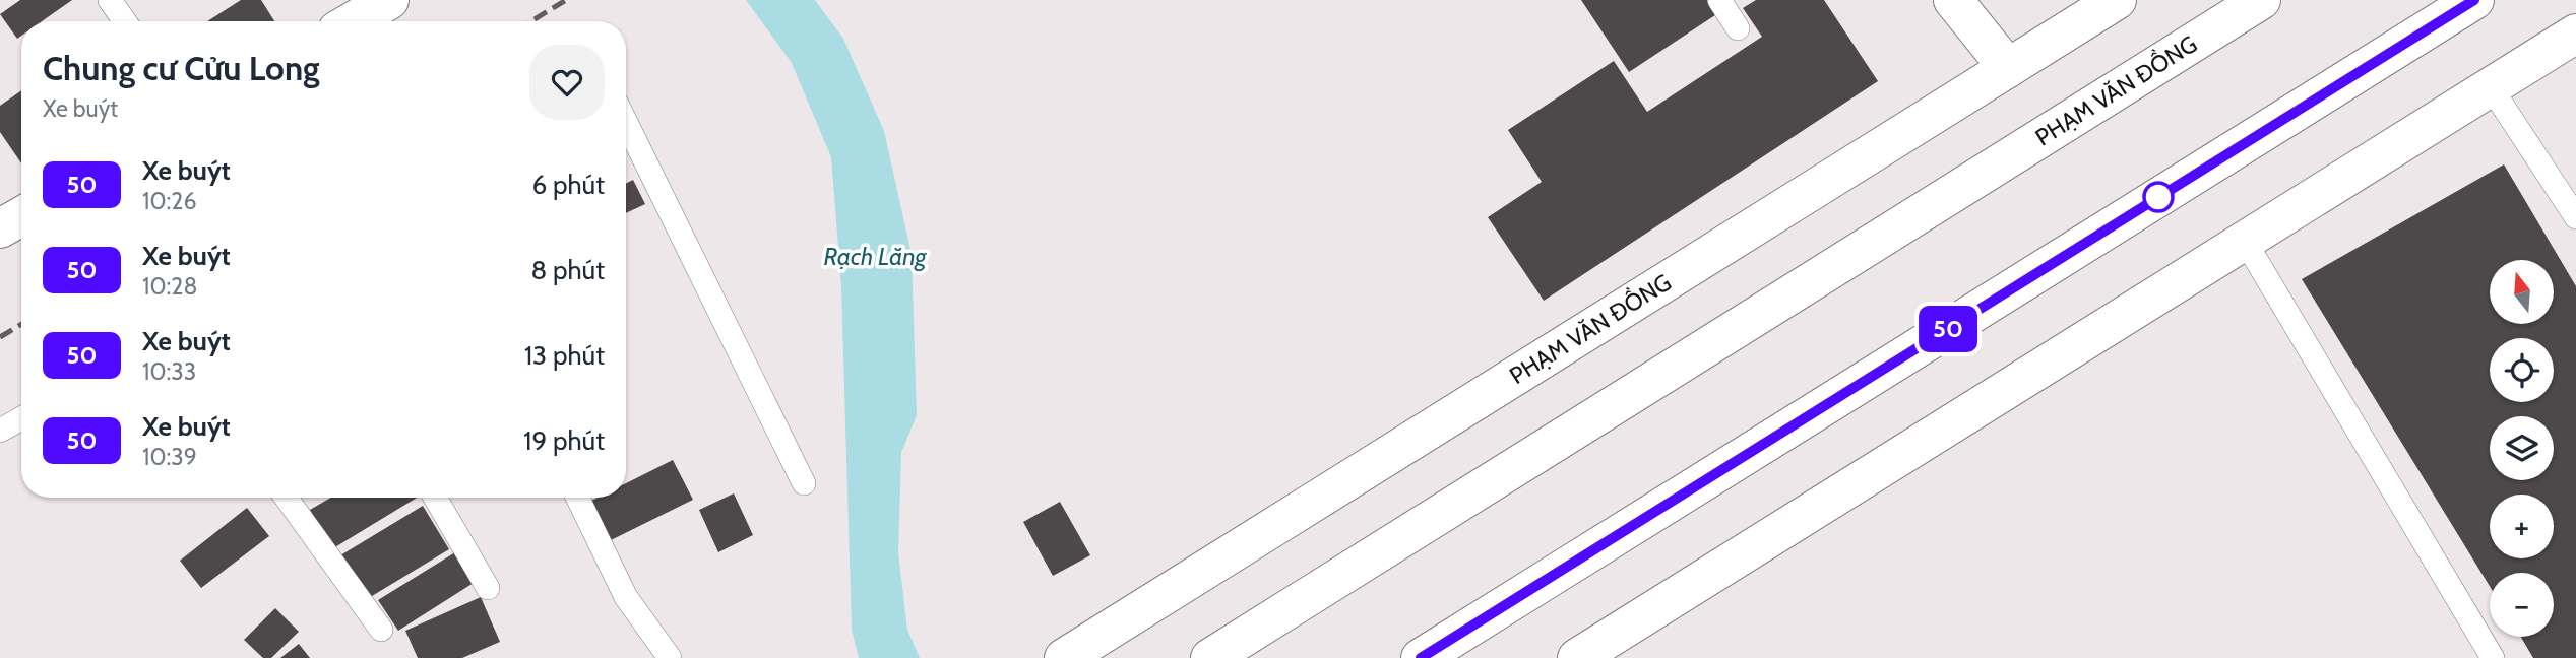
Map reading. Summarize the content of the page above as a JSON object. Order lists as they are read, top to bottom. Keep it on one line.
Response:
{"streets":{"main road":["PHẠM VĂN ĐỒNG"]},"water":["Rạch Lăng"],"lines":["bus line 50"],"north":"top","page":{"on_map":"50","heading":["Chung cư Cửu Long","Xe buýt"],"list":[{"mark":"50","name":"Xe buýt","note":"10:26","value":"6 phút"},{"mark":"50","name":"Xe buýt","note":"10:28","value":"8 phút"},{"mark":"50","name":"Xe buýt","note":"10:33","value":"13 phút"},{"mark":"50","name":"Xe buýt","note":"10:39","value":"19 phút"}],"map_buttons":["+","−"]}}
